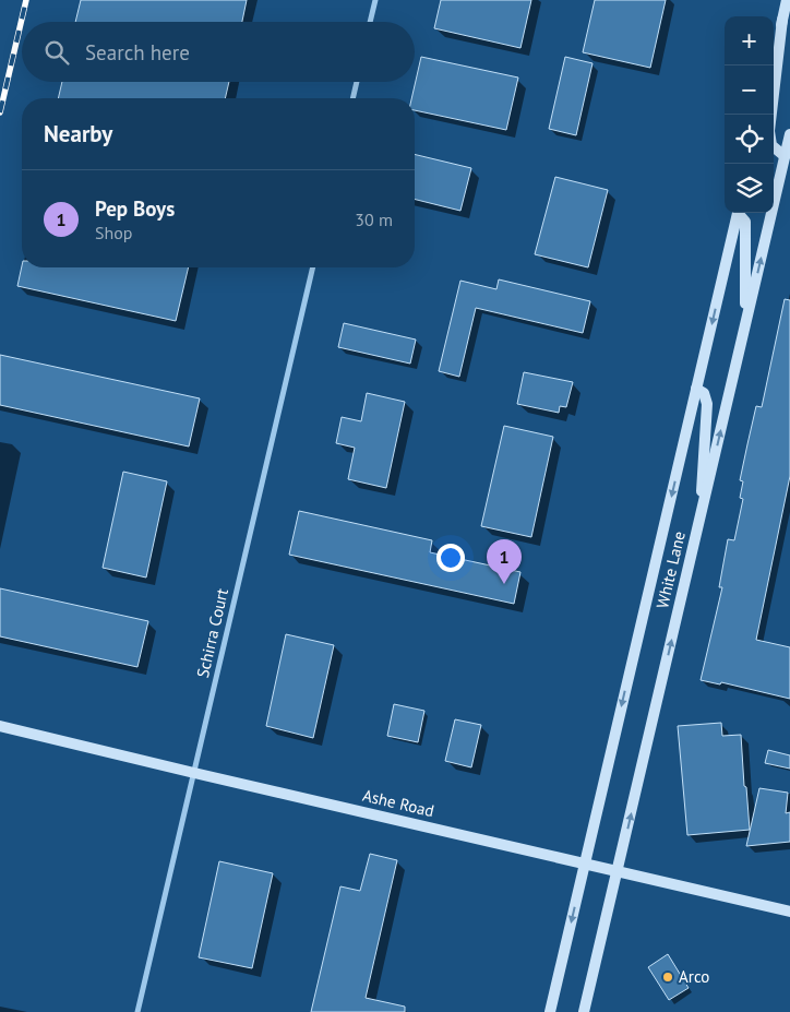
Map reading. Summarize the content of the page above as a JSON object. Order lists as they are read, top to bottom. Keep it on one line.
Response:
{"streets":{"main road":["White Lane","Ashe Road"],"street":["Schirra Court"]},"crossings":[["White Lane","Ashe Road"],["Schirra Court","Ashe Road"]],"places":["Arco"],"page":{"map_buttons":["+","−"],"search":"Search here","heading":"Nearby","list":[{"mark":"1","name":"Pep Boys","note":"Shop","value":"30 m"}],"pins":"1"}}
